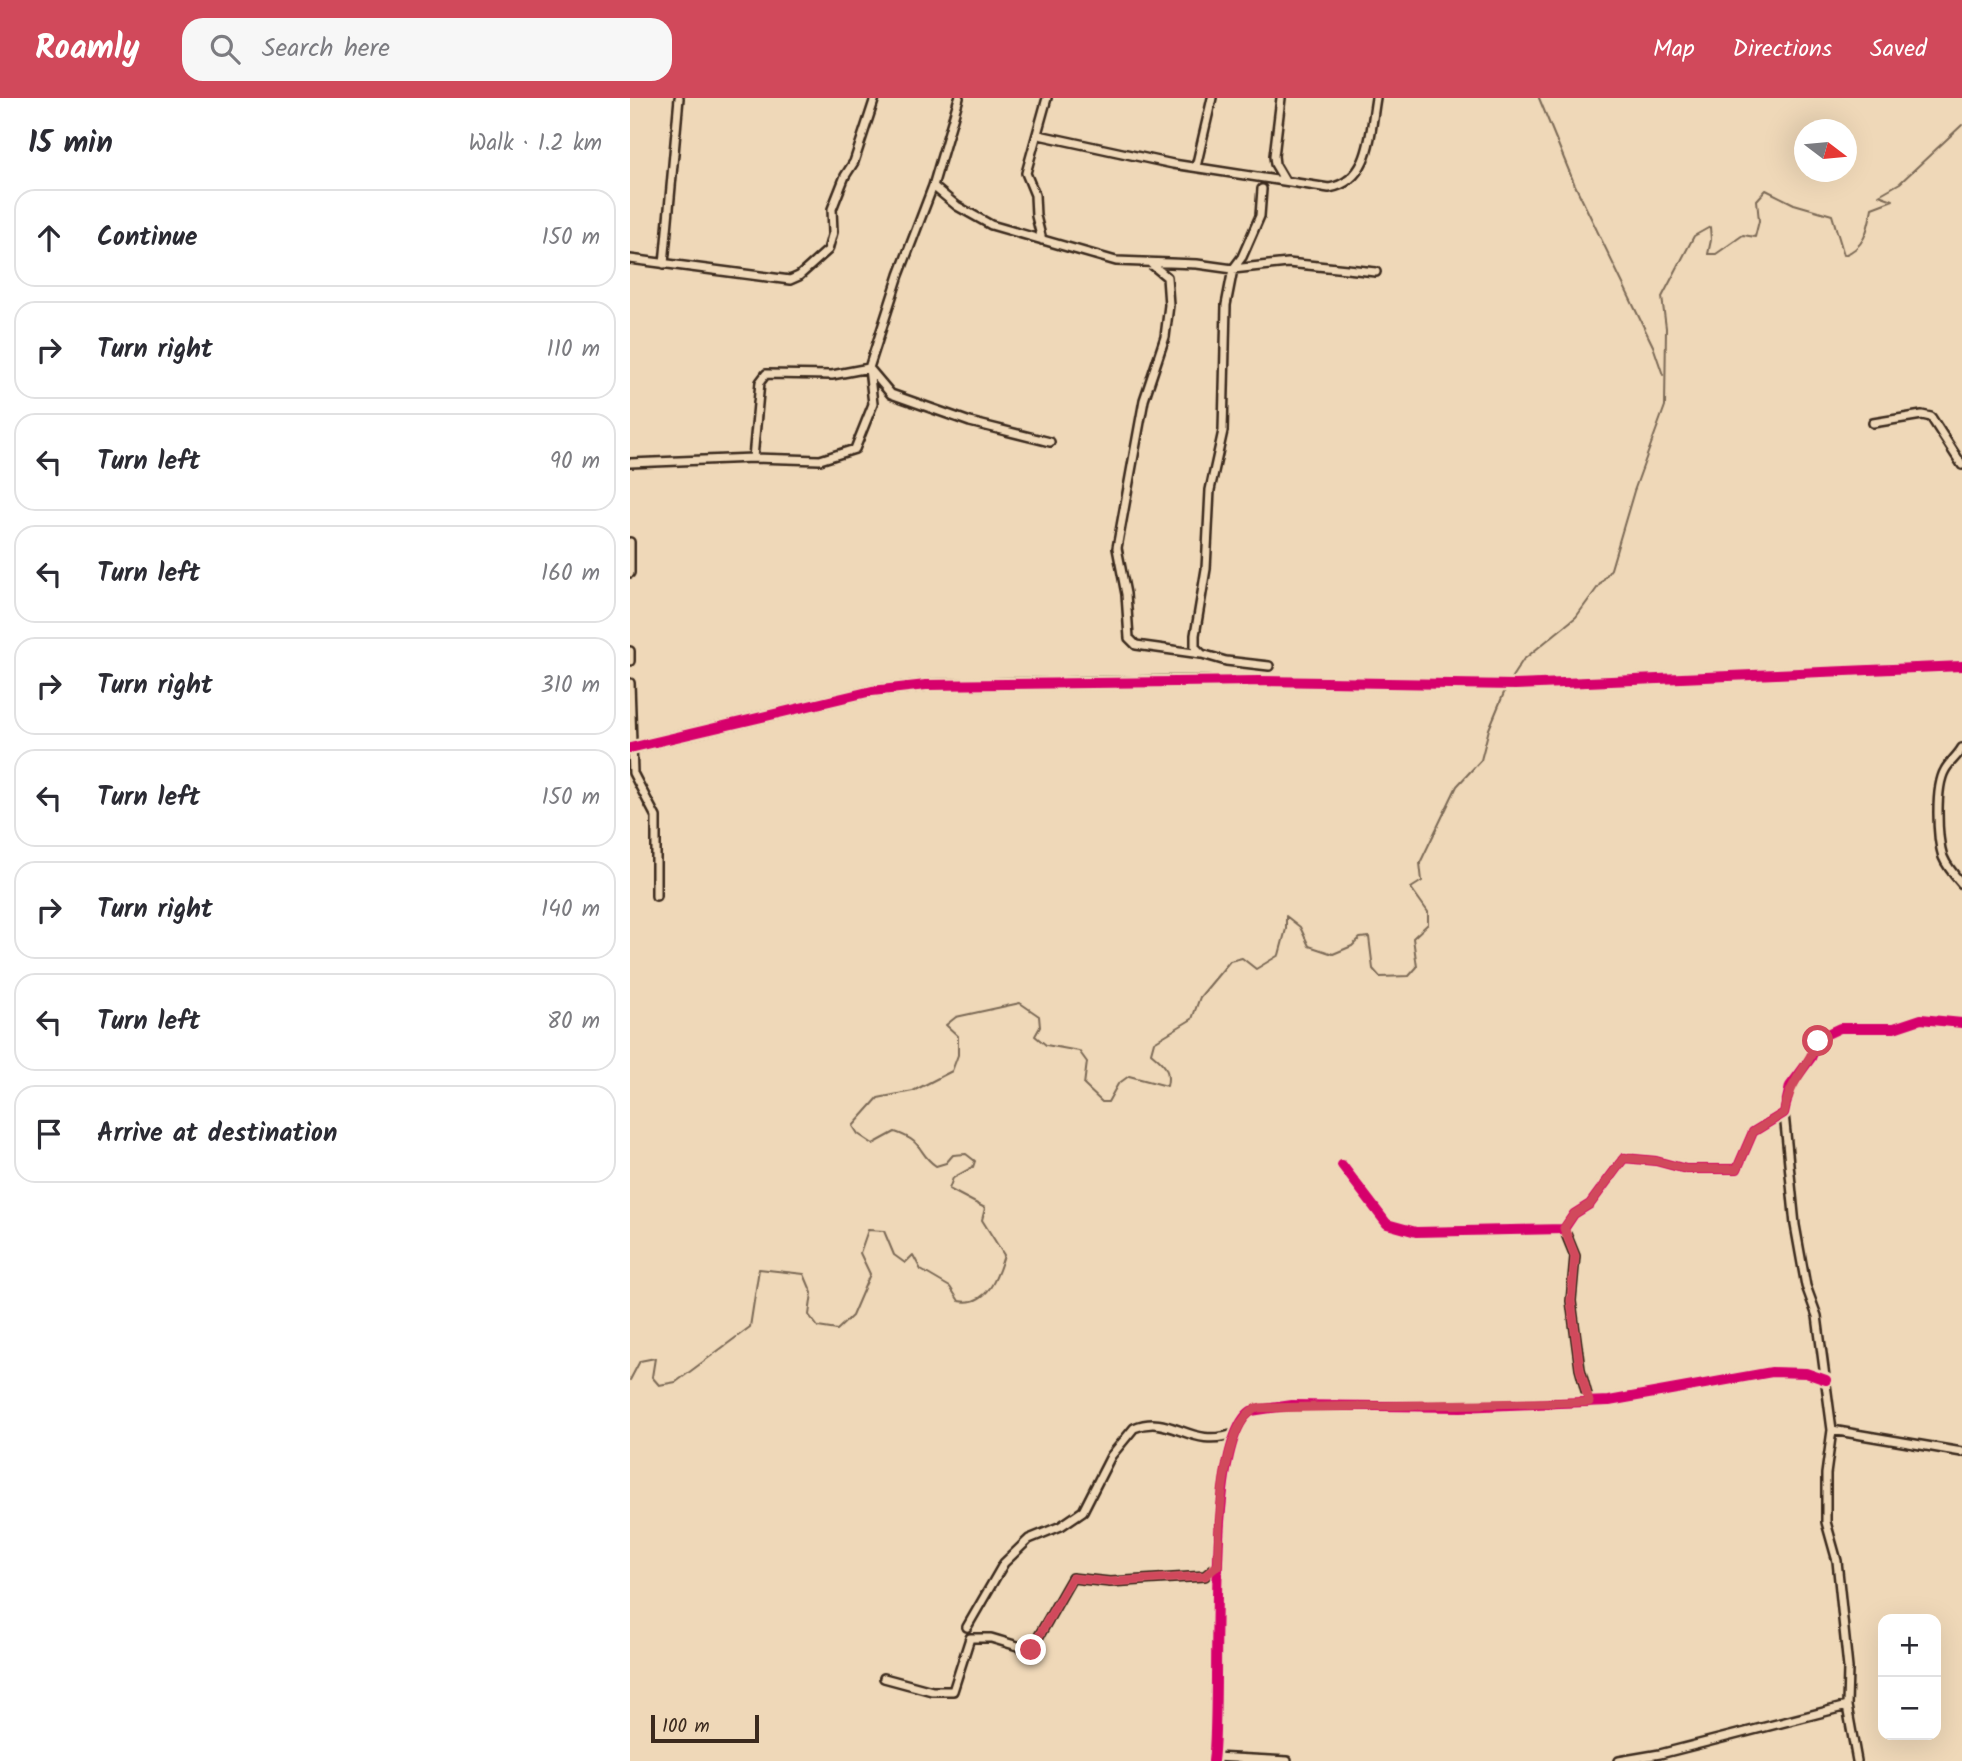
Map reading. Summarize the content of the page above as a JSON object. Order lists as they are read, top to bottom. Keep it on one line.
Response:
{"scale_bar":"100 m","north":"right","page":{"header":"Roamly","search":"Search here","nav":["Map","Directions","Saved"],"heading":["15 min","Walk · 1.2 km"],"list":[["Continue","150 m"],["Turn right","110 m"],["Turn left","90 m"],["Turn left","160 m"],["Turn right","310 m"],["Turn left","150 m"],["Turn right","140 m"],["Turn left","80 m"],"Arrive at destination"],"map_buttons":["+","−"],"scale":"100 m"}}
